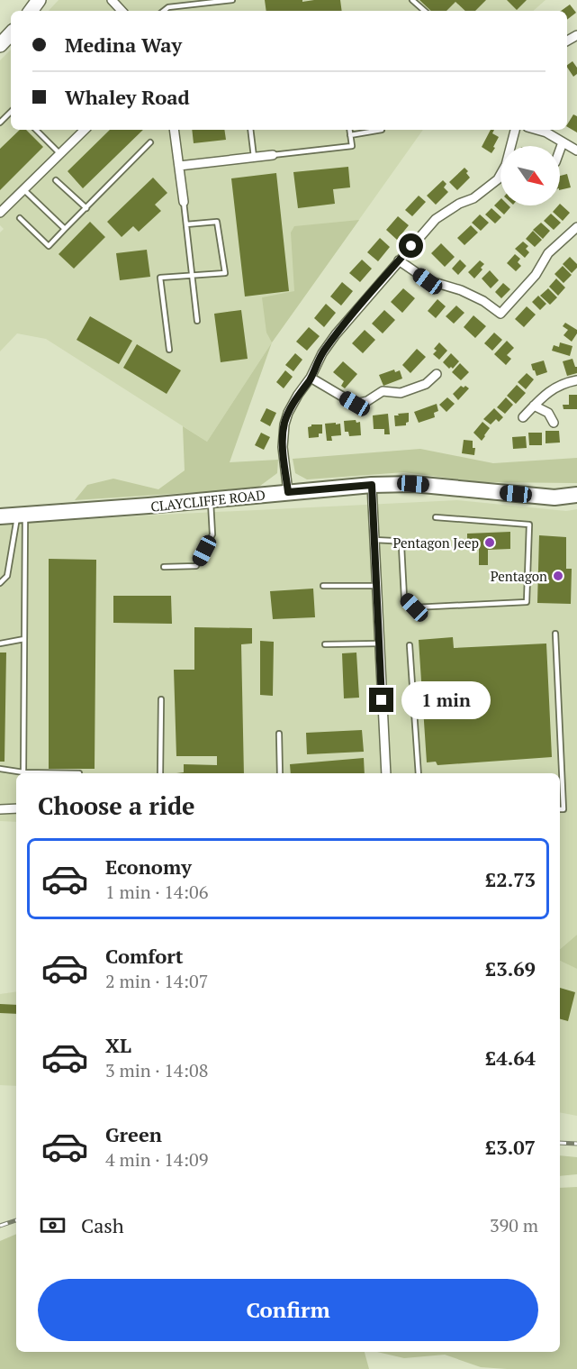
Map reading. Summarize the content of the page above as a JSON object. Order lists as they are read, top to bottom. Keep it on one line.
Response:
{"streets":{"highway":["CLAYCLIFFE ROAD"]},"places":["Pentagon Jeep","Pentagon"],"north":"bottom right","page":{"banner":["Medina Way","Whaley Road"],"bubble":"1 min","heading":"Choose a ride","list":[{"name":"Economy","note":"1 min · 14:06","value":"£2.73"},{"name":"Comfort","note":"2 min · 14:07","value":"£3.69"},{"name":"XL","note":"3 min · 14:08","value":"£4.64"},{"name":"Green","note":"4 min · 14:09","value":"£3.07"}],"pay":["Cash","390 m"],"buttons":"Confirm"}}
